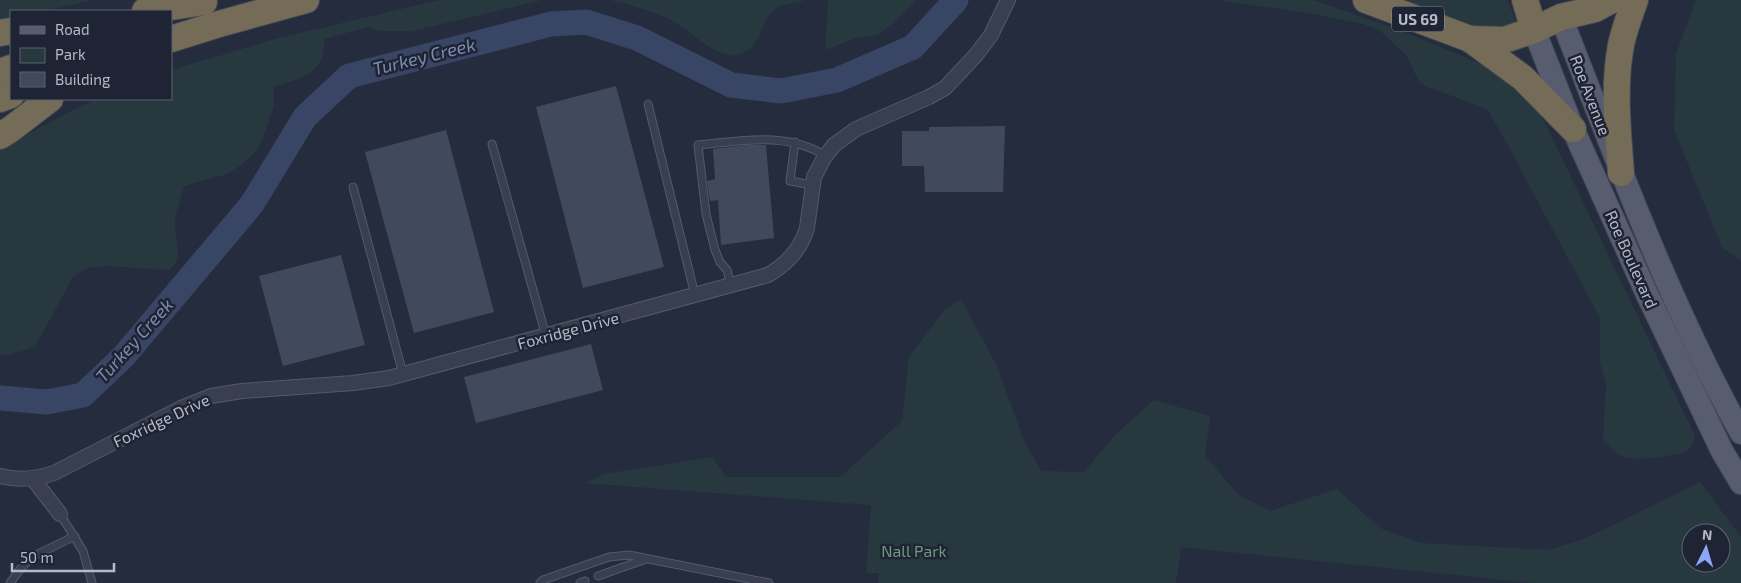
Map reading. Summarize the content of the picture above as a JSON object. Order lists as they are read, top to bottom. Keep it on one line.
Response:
{"streets":{"highway":["US 69"],"main road":["Roe Avenue","Roe Boulevard"],"street":["Foxridge Drive"]},"crossings":[["US 69","Roe Avenue"],["US 69","Roe Boulevard"],["Roe Avenue","Roe Boulevard"]],"water":["Turkey Creek"],"parks":["Nall Park"],"legend":["Road","Park","Building"],"scale_bar":"50 m","north":"top"}
